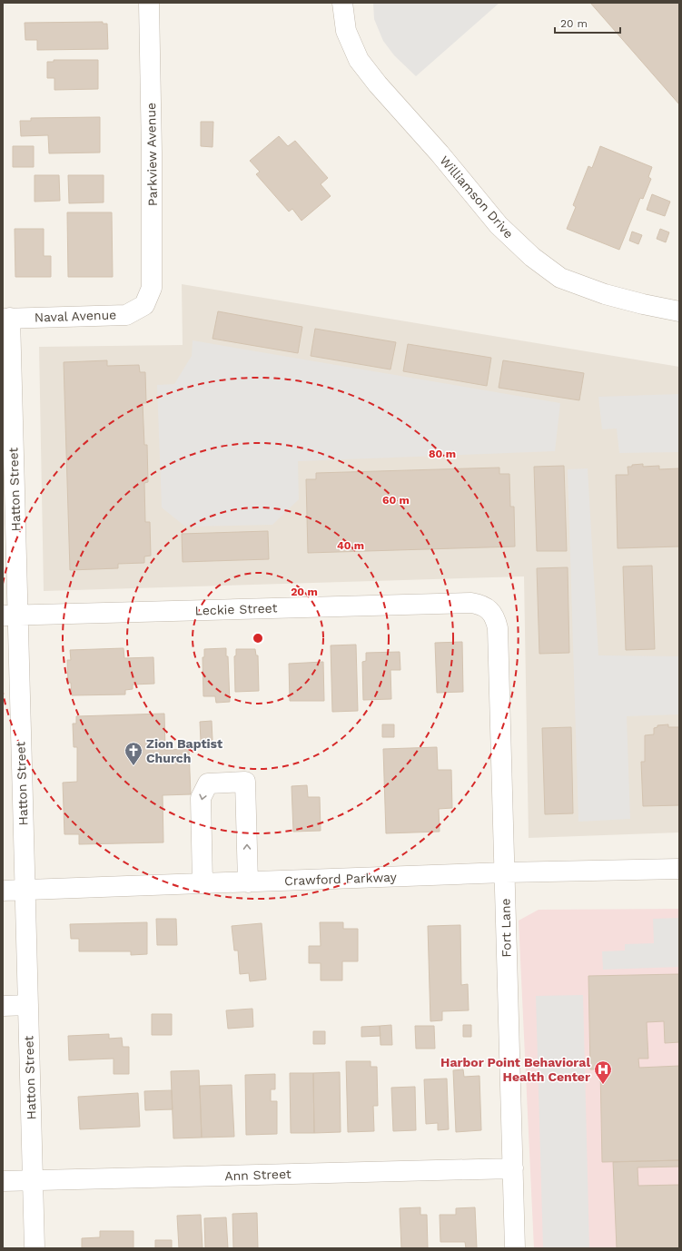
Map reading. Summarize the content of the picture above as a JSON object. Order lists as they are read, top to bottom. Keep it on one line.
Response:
{"streets":{"street":["Parkview Avenue","Williamson Drive","Naval Avenue","Hatton Street","Leckie Street","Crawford Parkway","Fort Lane","Ann Street"]},"crossings":[["Parkview Avenue","Naval Avenue"],["Naval Avenue","Hatton Street"],["Hatton Street","Leckie Street"],["Hatton Street","Crawford Parkway"],["Hatton Street","Ann Street"],["Leckie Street","Fort Lane"],["Crawford Parkway","Fort Lane"],["Fort Lane","Ann Street"]],"places":{"church":["Zion Baptist Church"],"hospital":["Harbor Point Behavioral Health Center"]},"scale_bar":"20 m","rings":["80 m","60 m","40 m","20 m"]}
